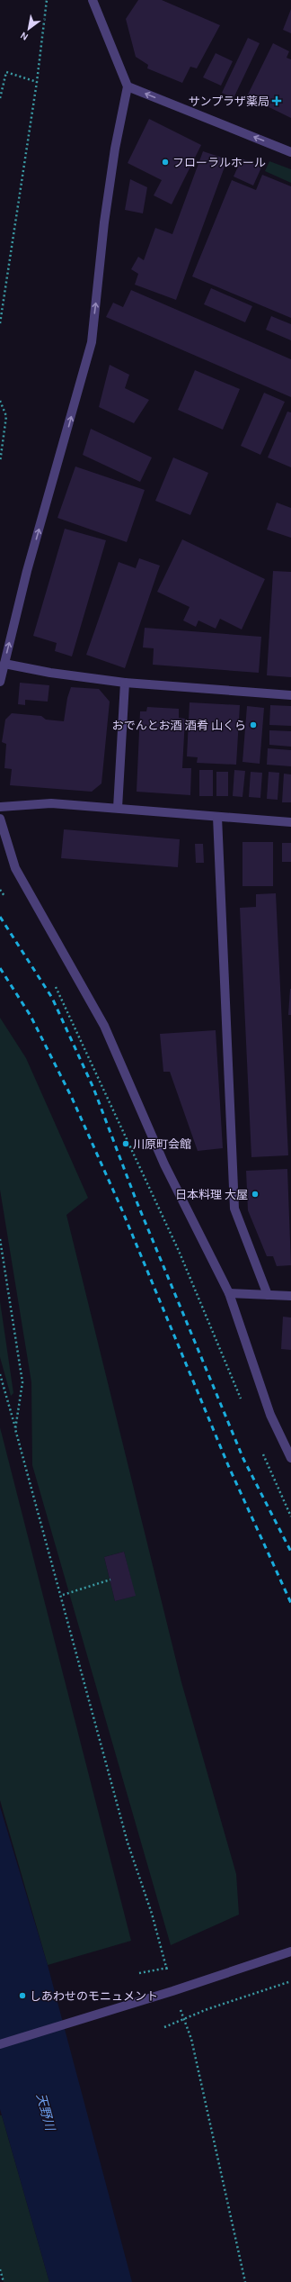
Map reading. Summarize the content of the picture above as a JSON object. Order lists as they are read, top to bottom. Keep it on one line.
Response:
{"water":["天野川"],"places":{"health":["サンプラザ薬局"],"other":["フローラルホール","おでんとお酒 酒肴 山くら","川原町会館","日本料理 大屋","しあわせのモニュメント"]},"north":"bottom left"}
